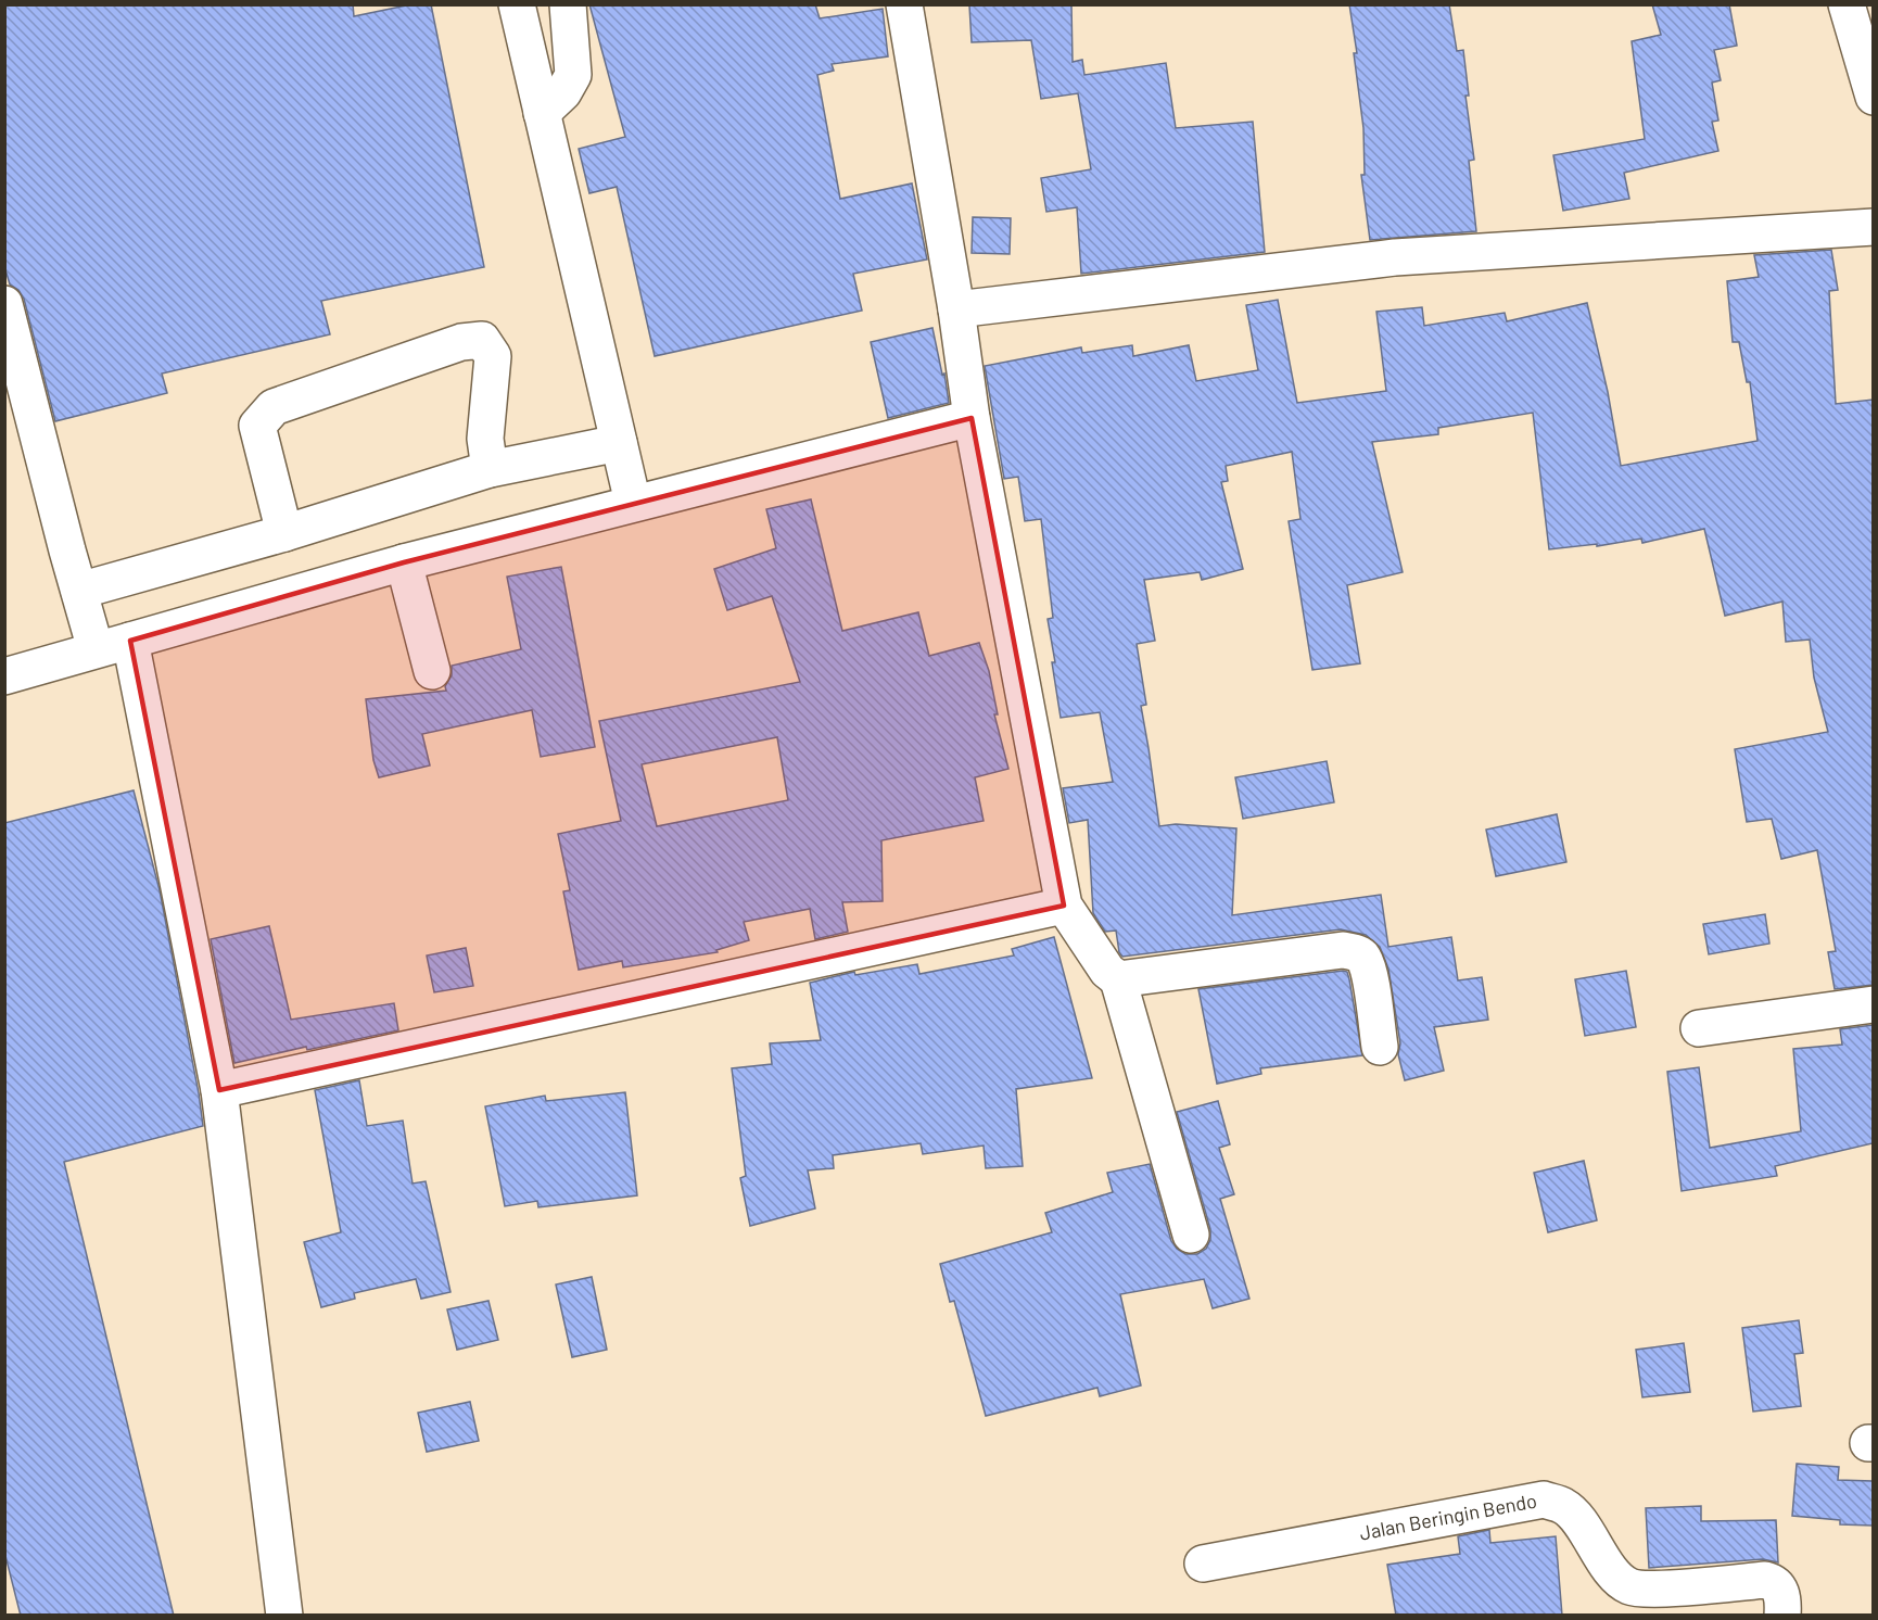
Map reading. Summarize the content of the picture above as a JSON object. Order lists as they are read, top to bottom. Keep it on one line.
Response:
{"streets":{"street":["Jalan Beringin Bendo"]}}
